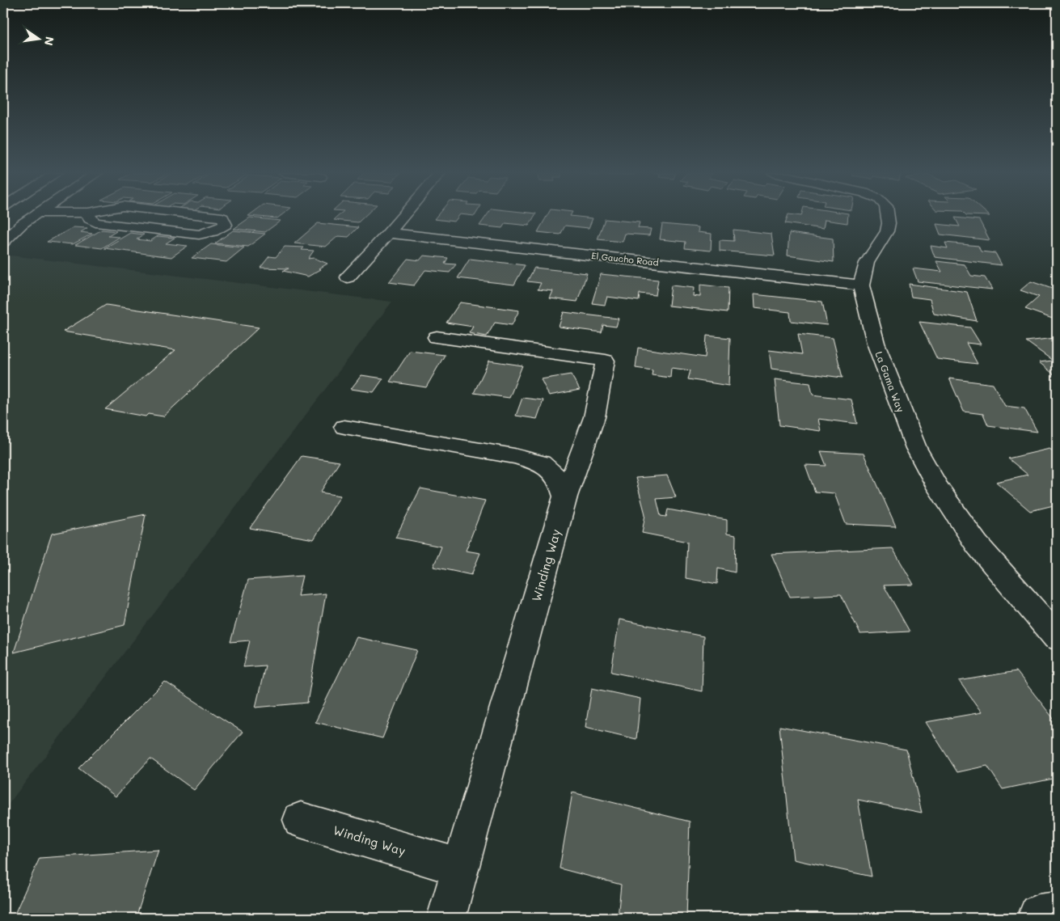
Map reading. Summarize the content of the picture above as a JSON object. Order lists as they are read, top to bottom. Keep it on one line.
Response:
{"streets":{"main road":["El Gaucho Road","La Gama Way","Winding Way"]},"crossings":[["El Gaucho Road","La Gama Way"]],"north":"right"}
